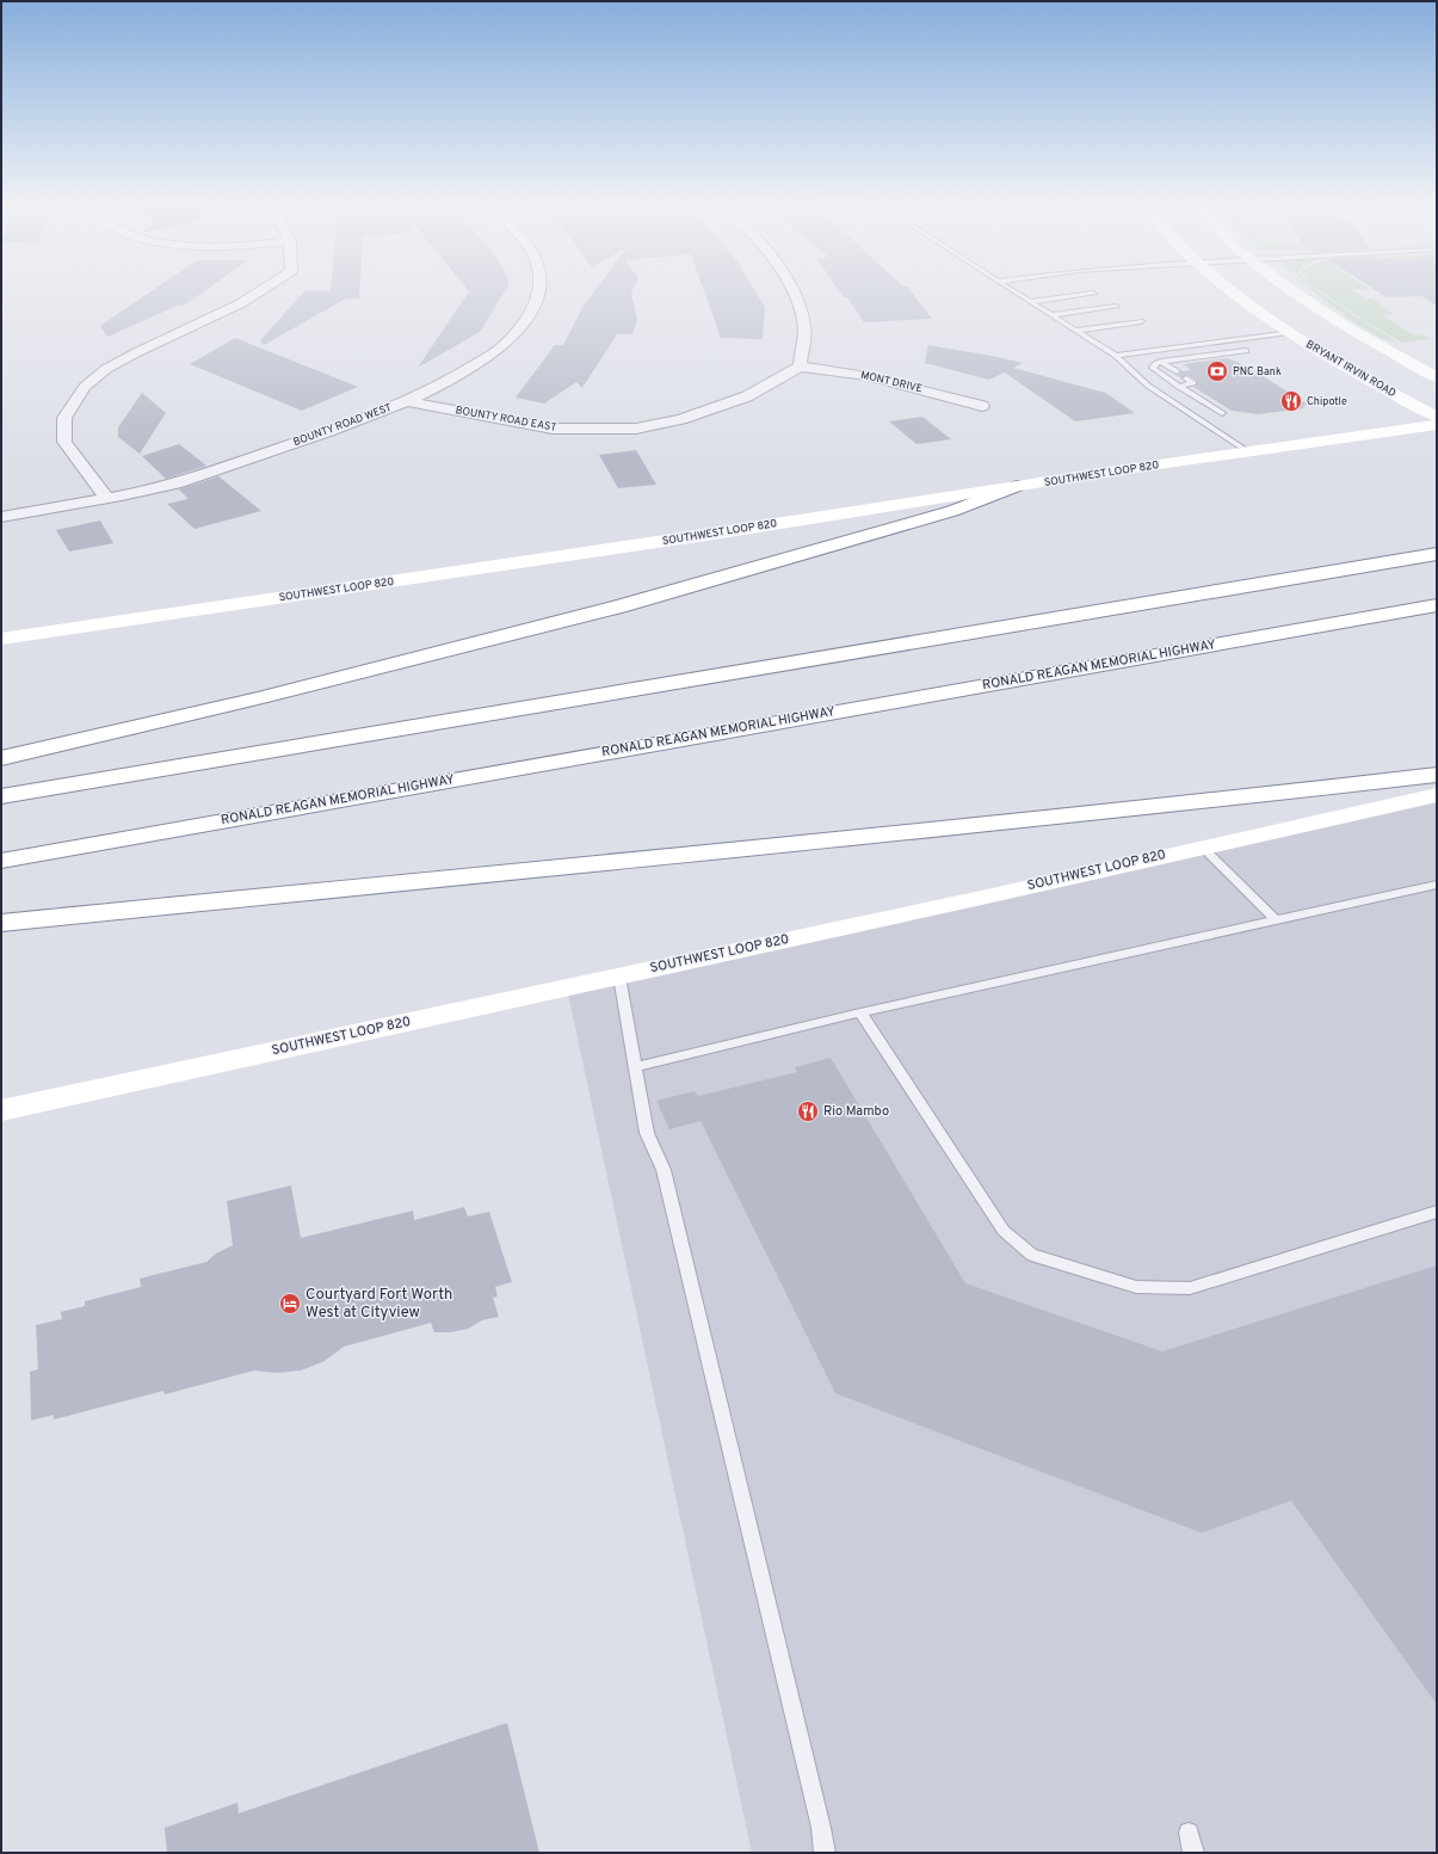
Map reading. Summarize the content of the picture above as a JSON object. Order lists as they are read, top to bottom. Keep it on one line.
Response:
{"streets":{"main road":["BRYANT IRVIN ROAD","SOUTHWEST LOOP 820","RONALD REAGAN MEMORIAL HIGHWAY"],"street":["MONT DRIVE","BOUNTY ROAD EAST","BOUNTY ROAD WEST"]},"crossings":[["MONT DRIVE","BOUNTY ROAD EAST"],["BOUNTY ROAD EAST","BOUNTY ROAD WEST"]],"places":{"bank":["PNC Bank"],"restaurant":["Chipotle","Rio Mambo"],"hotel":["Courtyard Fort Worth West at Cityview"]}}
